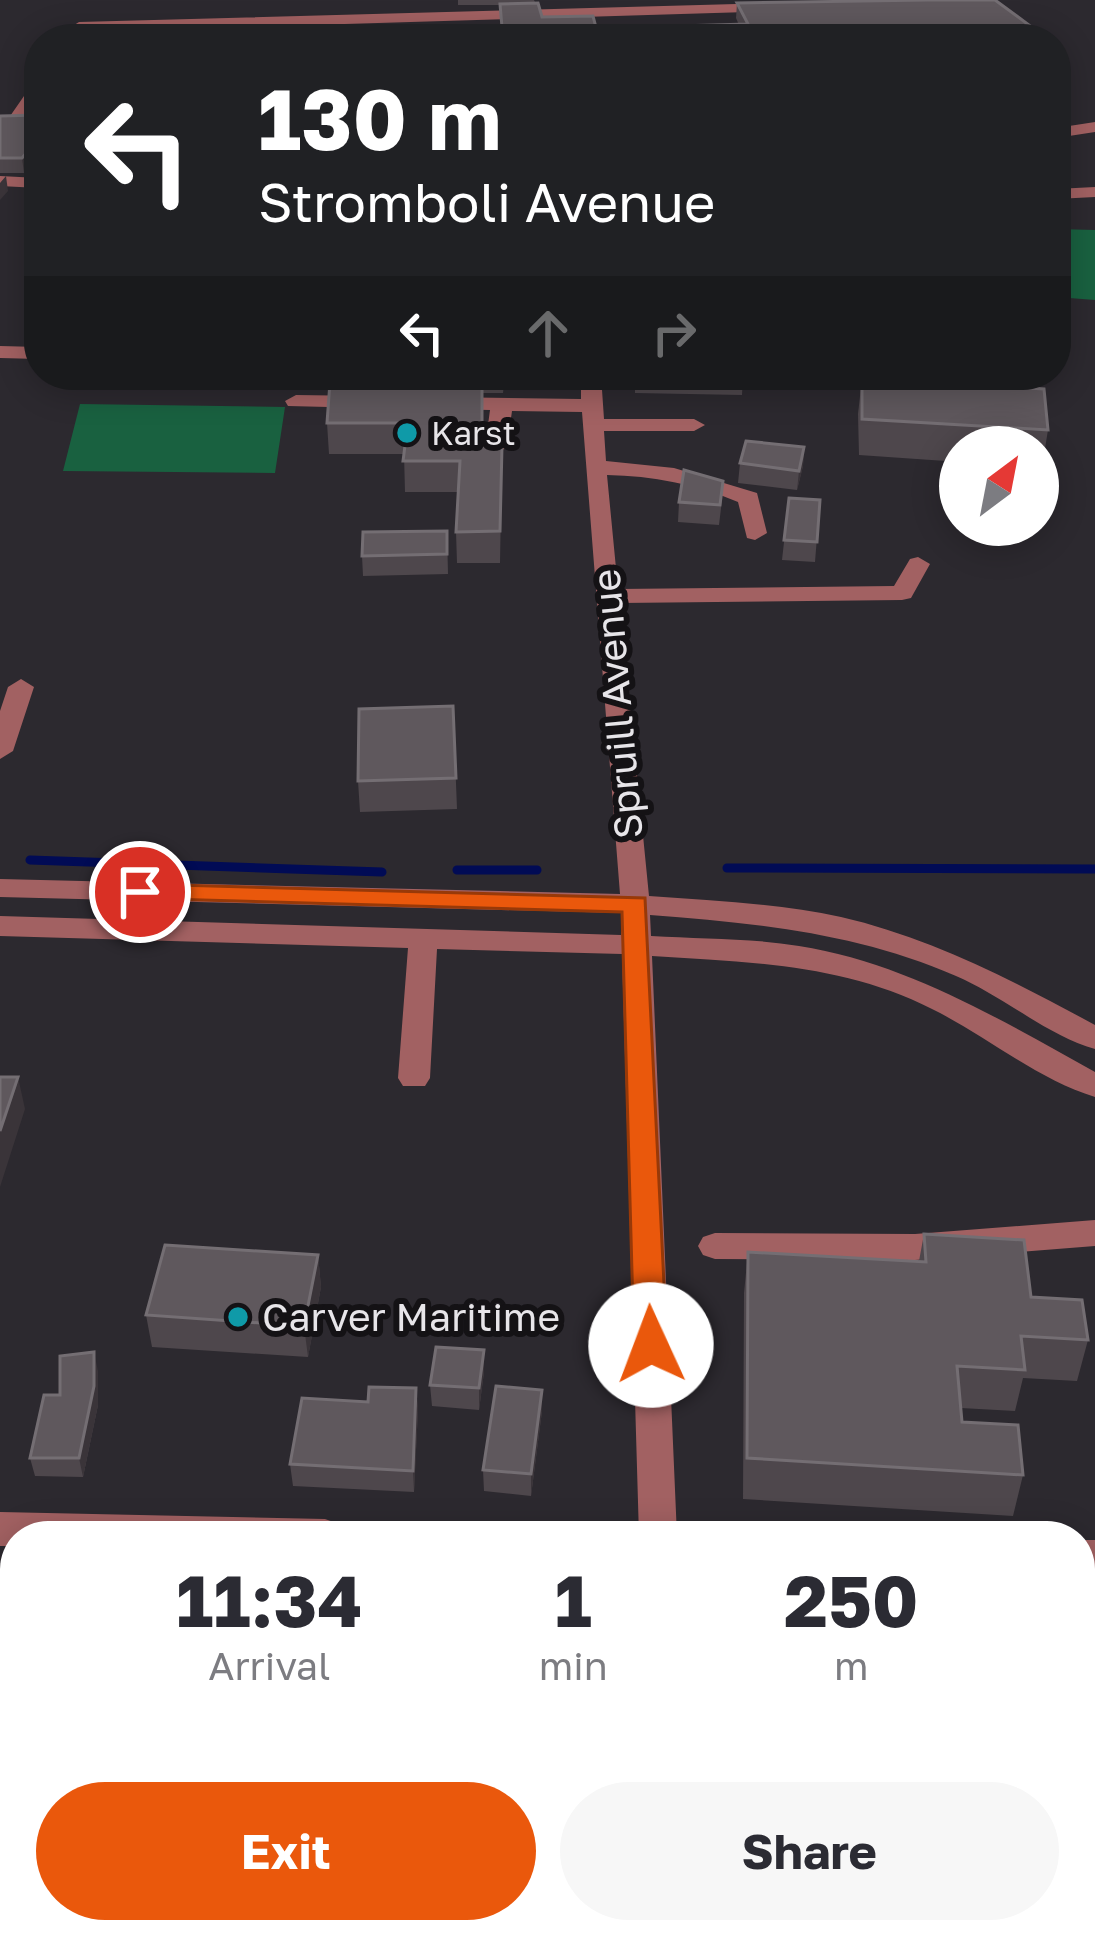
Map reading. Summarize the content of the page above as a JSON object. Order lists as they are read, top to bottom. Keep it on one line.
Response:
{"streets":{"street":["Spruill Avenue"]},"places":["Karst","Carver Maritime"],"north":"top right","page":{"turn":["130 m","Stromboli Avenue"],"eta":["11:34","Arrival","1","min","250","m"],"buttons":["Exit","Share"]}}
